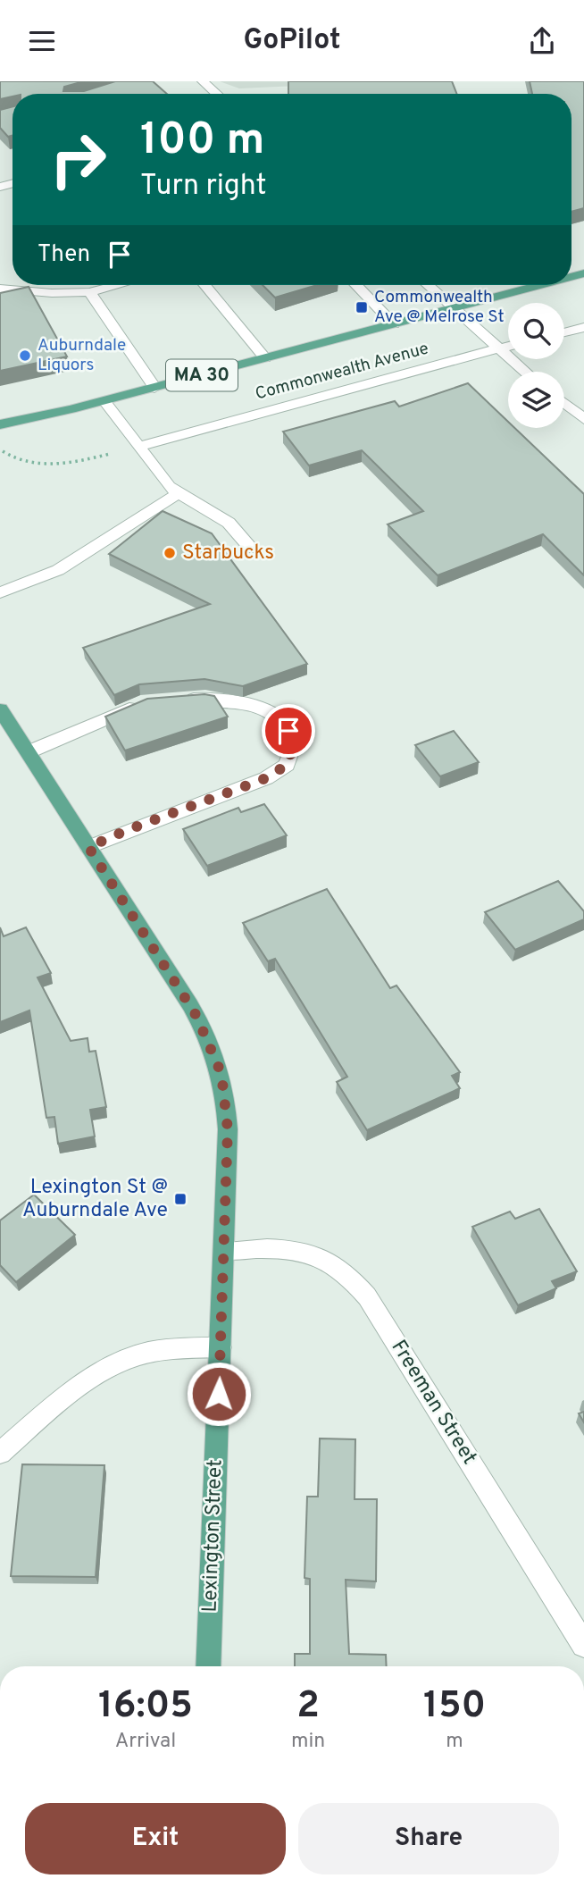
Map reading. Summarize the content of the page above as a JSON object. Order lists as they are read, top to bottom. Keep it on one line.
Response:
{"streets":{"main road":["Commonwealth Avenue","MA 30","Lexington Street"],"street":["Freeman Street"]},"crossings":[["Freeman Street","Lexington Street"]],"places":{"transit":["Commonwealth Ave @ Melrose St","Lexington St @ Auburndale Ave"],"other":["Auburndale Liquors","Starbucks"]},"page":{"header":"GoPilot","turn":["100 m","Turn right"],"then":"Then","eta":["16:05","Arrival","2","min","150","m"],"buttons":["Exit","Share"]}}
